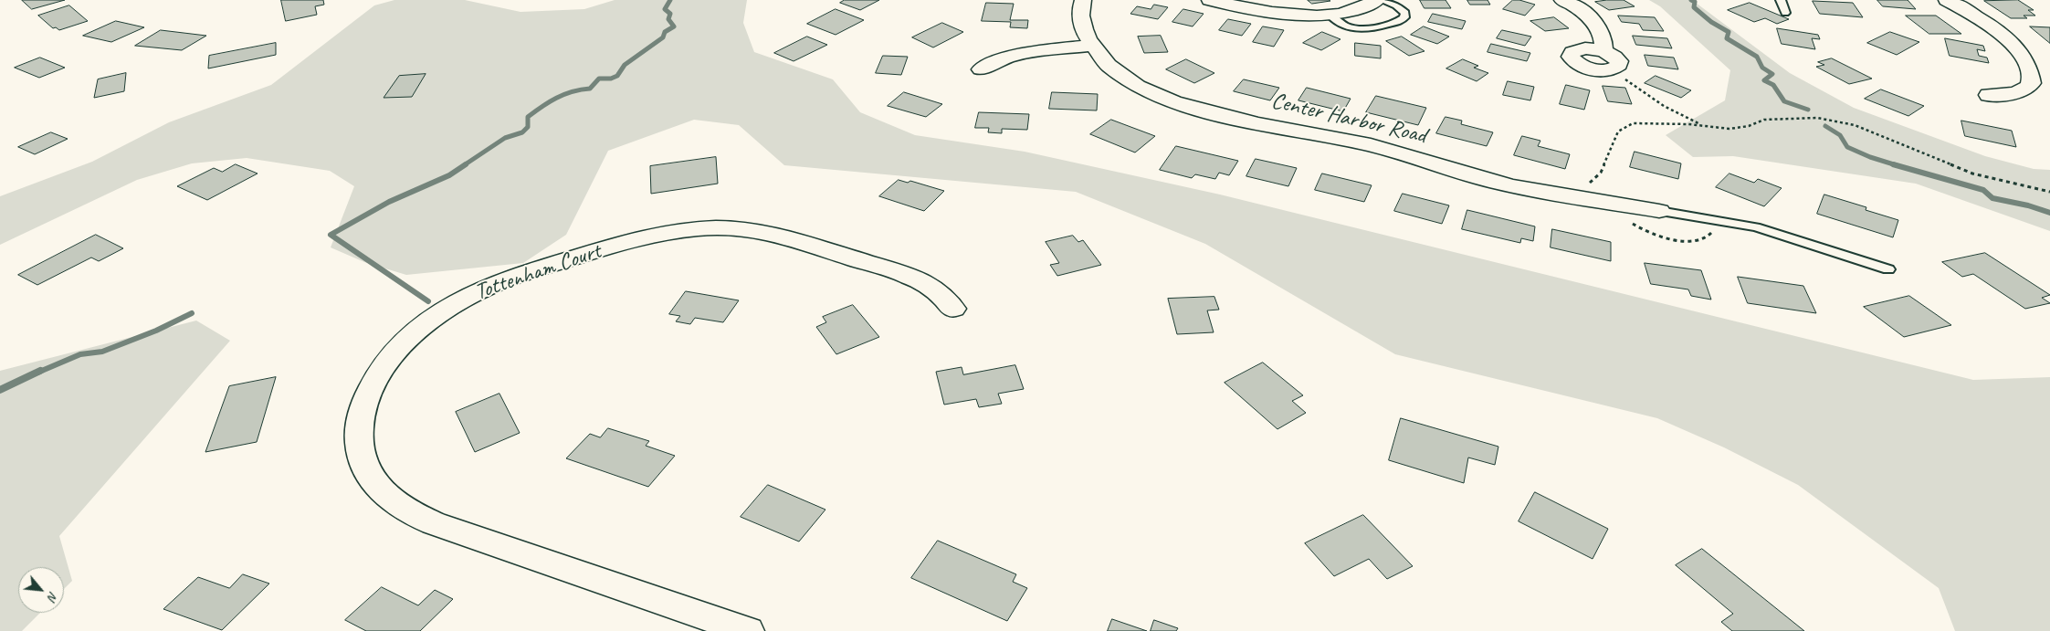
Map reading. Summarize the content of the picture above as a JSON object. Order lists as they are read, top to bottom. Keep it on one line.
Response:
{"streets":{"street":["Center Harbor Road","Tottenham Court"]},"north":"bottom right"}
